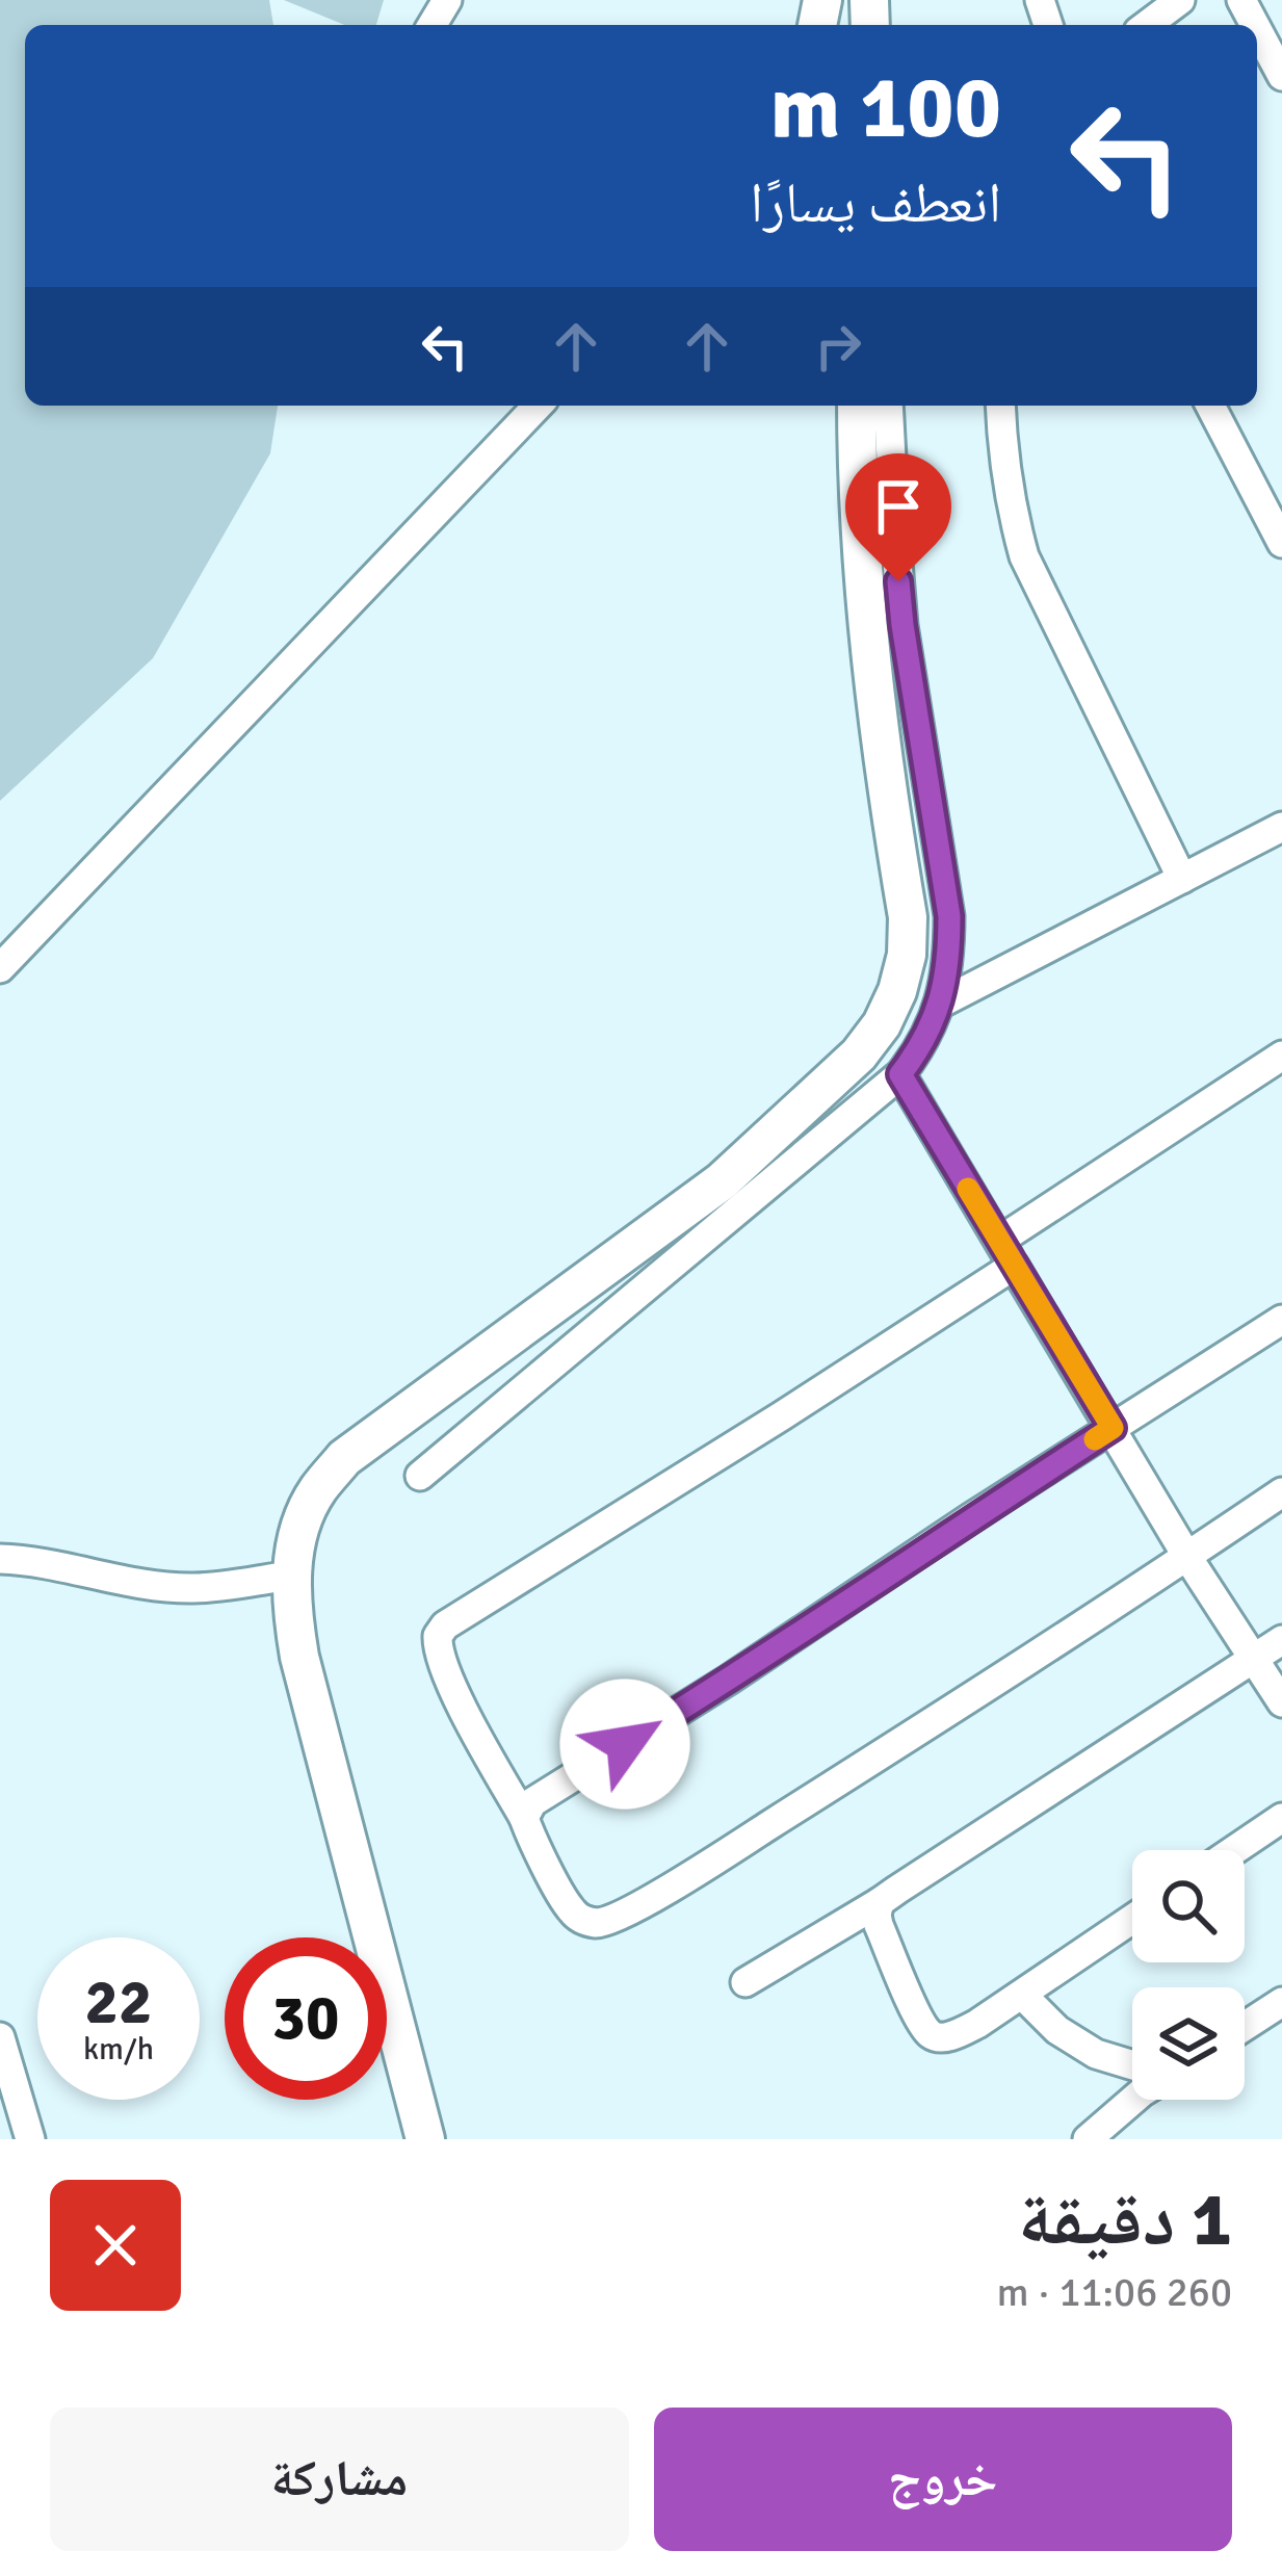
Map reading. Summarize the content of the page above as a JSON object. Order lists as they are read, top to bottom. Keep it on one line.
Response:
{"page":{"turn":["100 m","انعطف يسارًا"],"speed":"22 km/h","limit":"30","heading":["1 دقيقة","260 m · 11:06"],"buttons":["خروج","مشاركة"]}}
